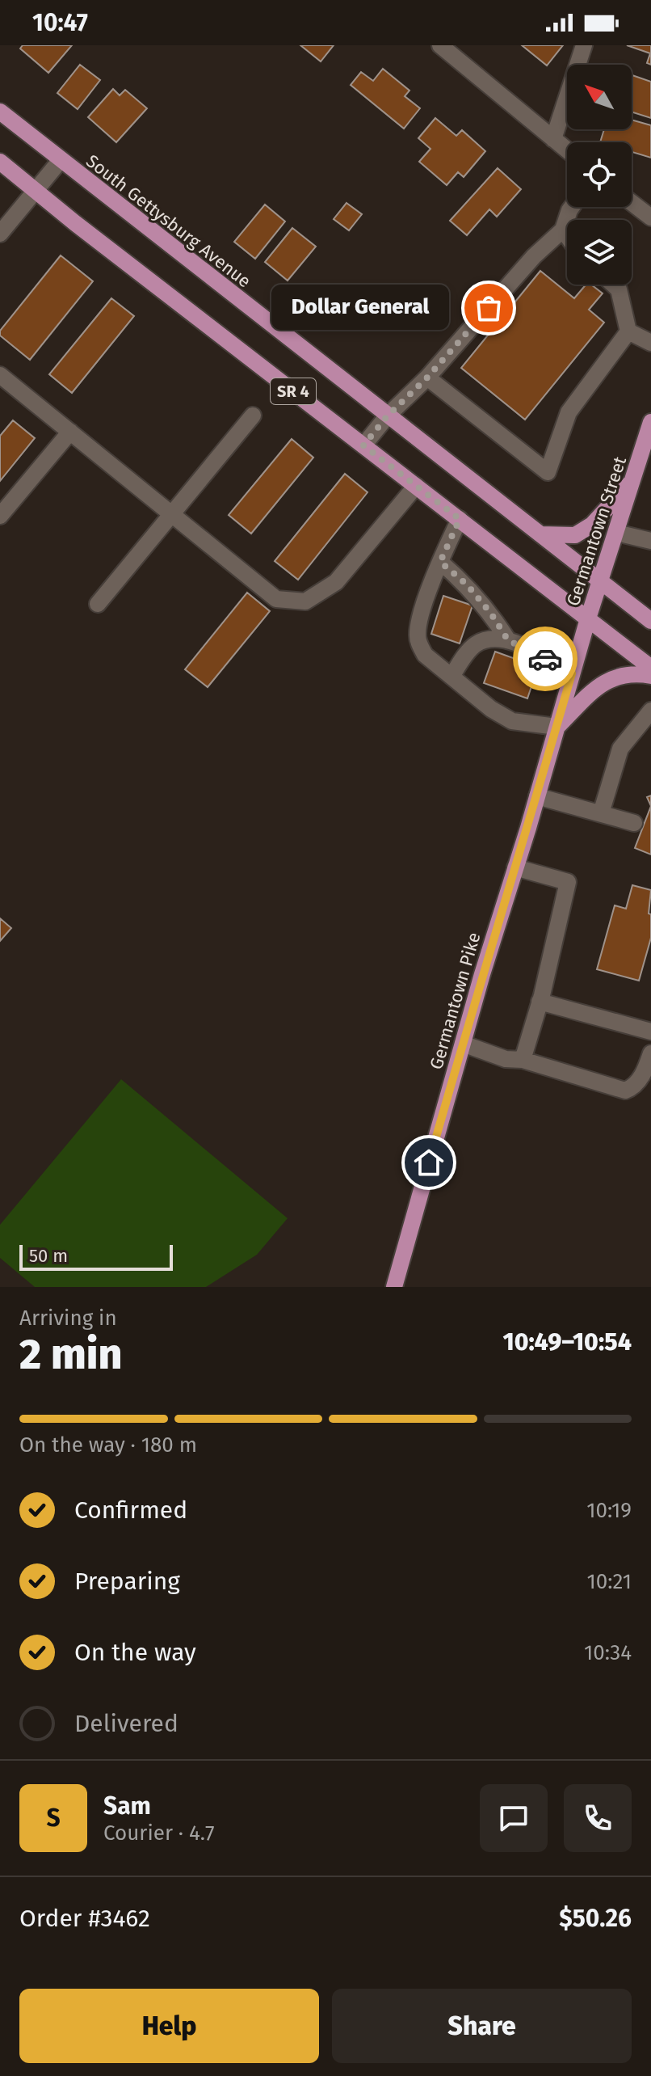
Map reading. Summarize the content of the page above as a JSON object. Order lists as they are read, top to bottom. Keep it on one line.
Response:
{"streets":{"main road":["South Gettysburg Avenue","SR 4","Germantown Street","Germantown Pike"]},"crossings":[["South Gettysburg Avenue","Germantown Street"],["SR 4","Germantown Street"],["Germantown Street","Germantown Pike"]],"places":["Dollar General"],"scale_bar":"50 m","north":"top left","page":{"status":"10:47","bubble":"Dollar General","scale":"50 m","heading":["2 min","Arriving in","10:49–10:54"],"panel":["Sam","Courier · 4.7","Order #3462","$50.26"],"bar":"On the way · 180 m","list":[["Confirmed","10:19"],["Preparing","10:21"],["On the way","10:34"],"Delivered"],"round":"S","buttons":["Help","Share"]}}
